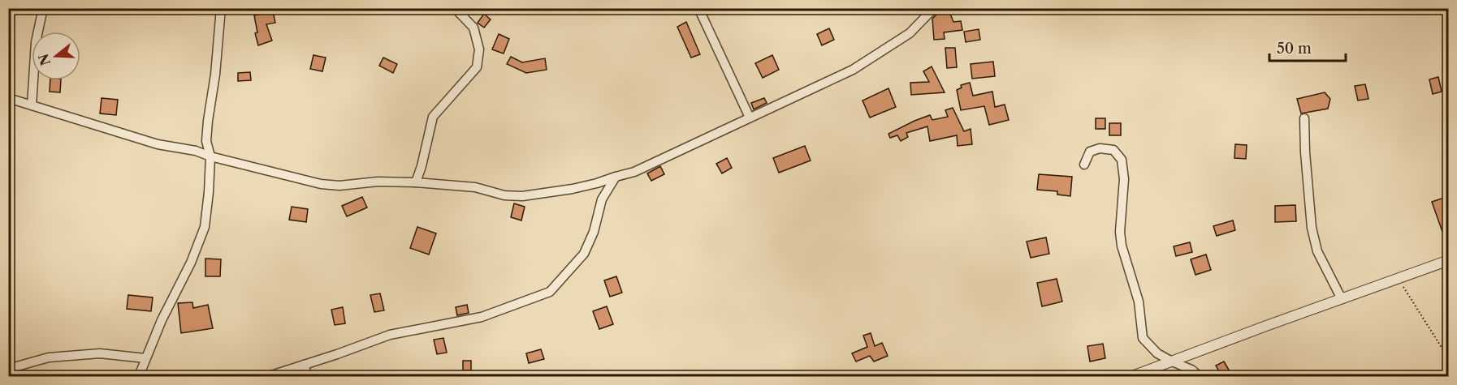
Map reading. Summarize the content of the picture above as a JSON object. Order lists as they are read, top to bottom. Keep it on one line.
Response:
{"scale_bar":"50 m","north":"left"}
